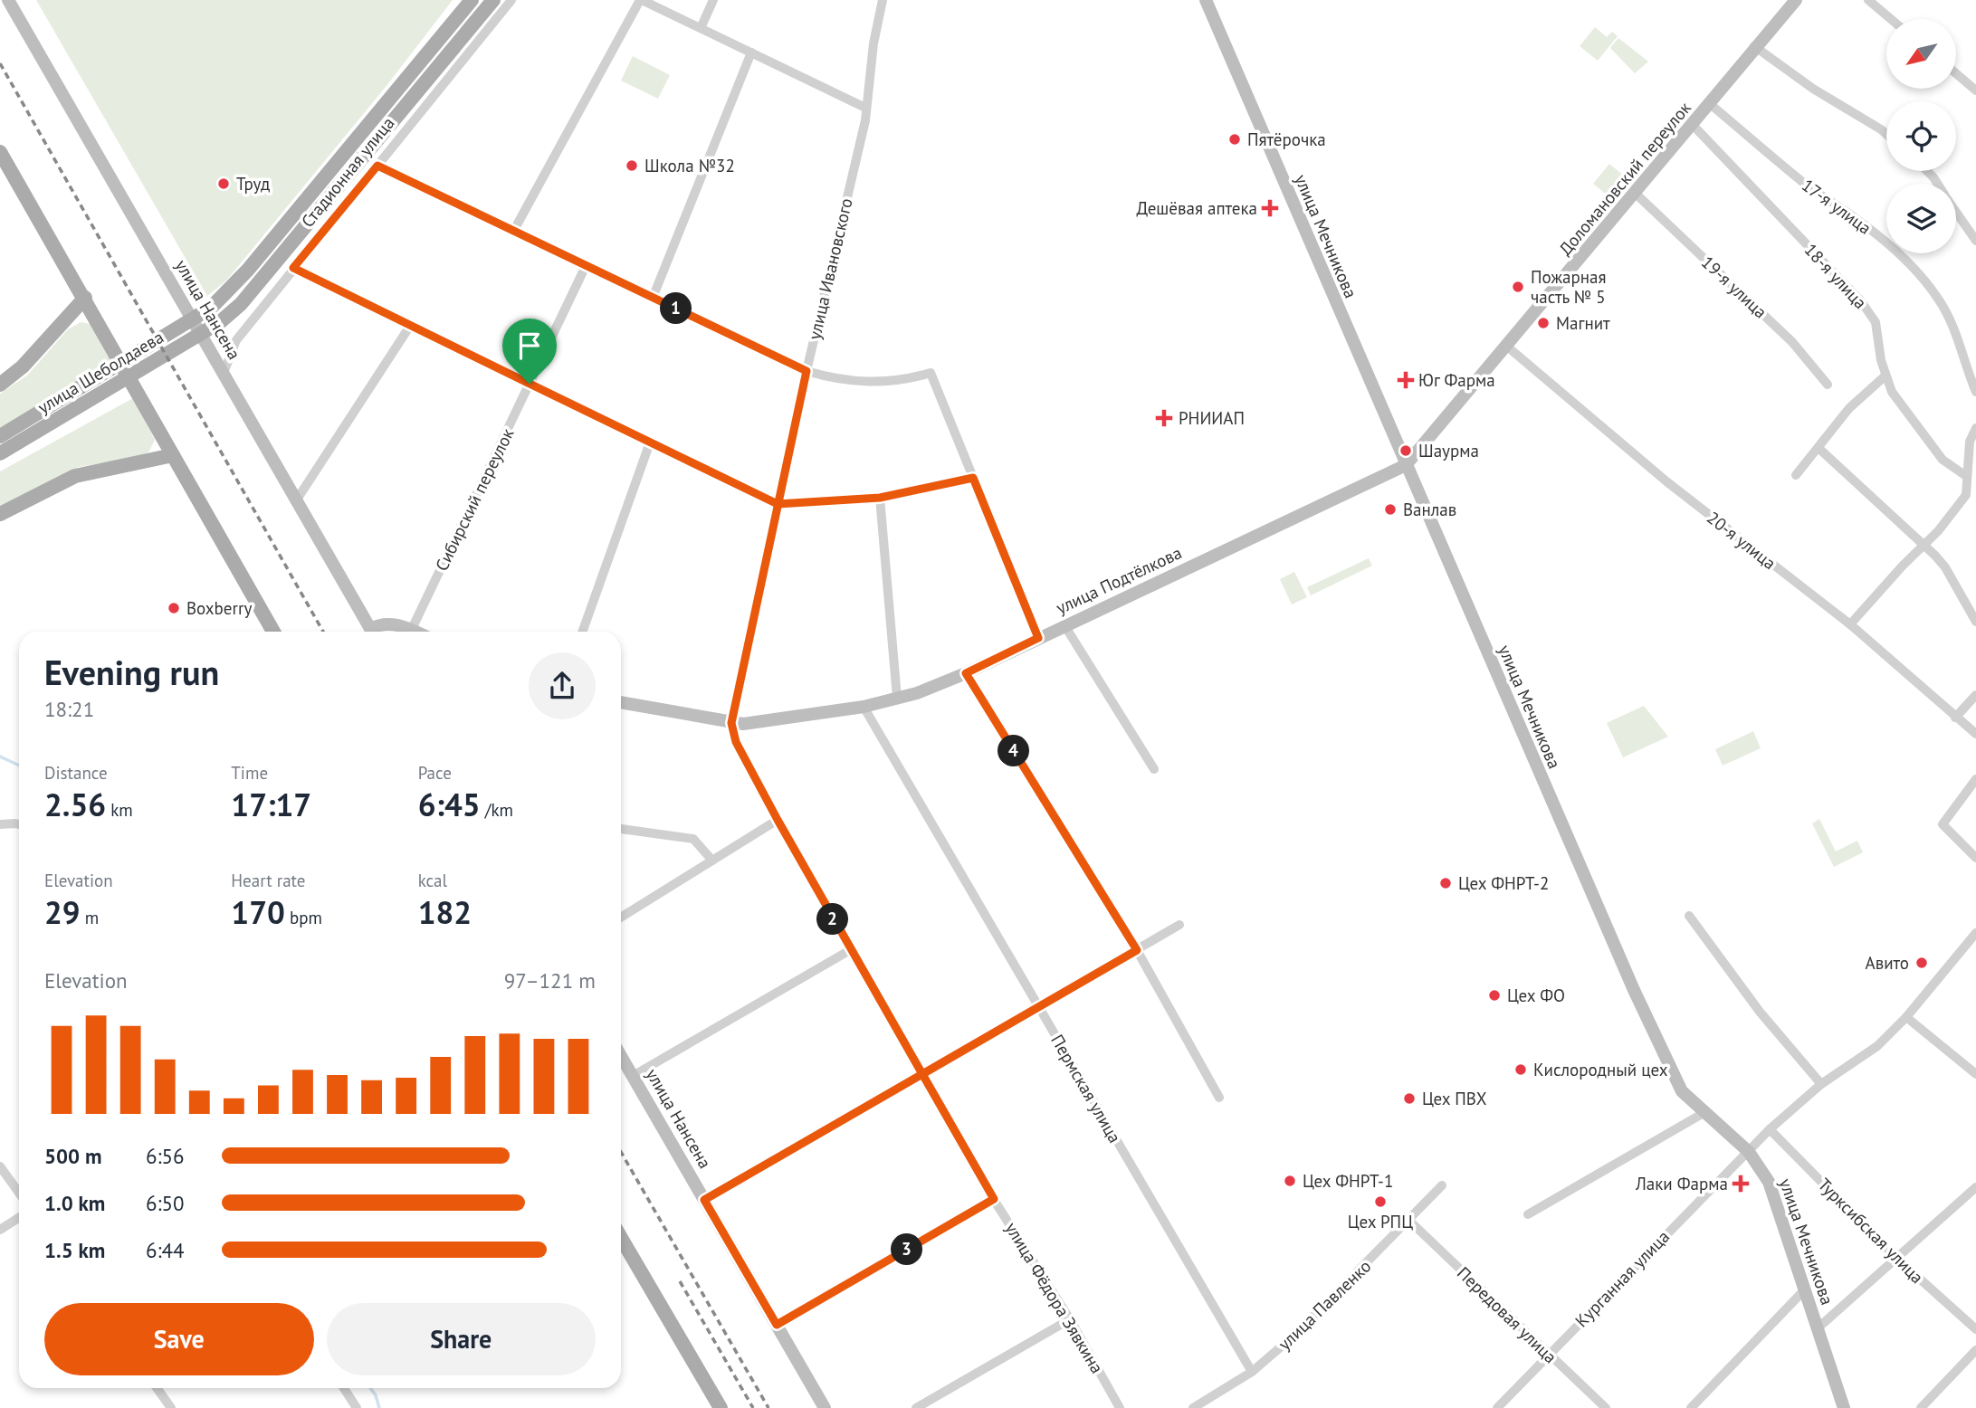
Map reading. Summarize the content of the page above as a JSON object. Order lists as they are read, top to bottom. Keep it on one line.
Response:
{"streets":{"main road":["Стадионная улица","Доломановский переулок","улица Мечникова","улица Нансена","улица Шеболдаева","улица Подтёлкова"],"street":["17-я улица","улица Ивановского","18-я улица","19-я улица","Сибирский переулок","20-я улица","Пермская улица","Турксибская улица","Курганная улица","улица Фёдора Зявкина","улица Павленко","Передовая улица"]},"crossings":[["Стадионная улица","улица Нансена"],["Стадионная улица","улица Шеболдаева"],["Доломановский переулок","17-я улица"],["Доломановский переулок","улица Мечникова"],["Доломановский переулок","18-я улица"],["Доломановский переулок","19-я улица"],["Доломановский переулок","20-я улица"],["Доломановский переулок","улица Подтёлкова"],["улица Мечникова","улица Подтёлкова"],["улица Мечникова","Курганная улица"],["улица Ивановского","улица Подтёлкова"],["улица Ивановского","улица Фёдора Зявкина"],["улица Подтёлкова","Пермская улица"],["улица Подтёлкова","улица Фёдора Зявкина"],["Пермская улица","улица Павленко"],["Турксибская улица","Курганная улица"],["Курганная улица","Передовая улица"],["улица Павленко","Передовая улица"]],"places":{"other":["Пятёрочка","Школа №32","Труд","Пожарная часть № 5","Магнит","Шаурма","Ванлав","Boxberry","Цех ФНРТ-2","Авито","Цех ФО","Кислородный цех","Цех ПВХ","Цех ФНРТ-1","Цех РПЦ"],"health":["Дешёвая аптека","Юг Фарма","РНИИАП","Лаки Фарма"]},"north":"bottom left","page":{"pins":["1","4","2","3"],"heading":["Evening run","18:21"],"stats":[["Distance","2.56 km"],["Time","17:17"],["Pace","6:45 /km"],["Elevation","29 m"],["Heart rate","170 bpm"],["kcal","182"]],"chart":["Elevation","97–121 m"],"list":[{"name":"500 m","note":"6:56"},{"name":"1.0 km","note":"6:50"},{"name":"1.5 km","note":"6:44"}],"buttons":["Save","Share"]}}
